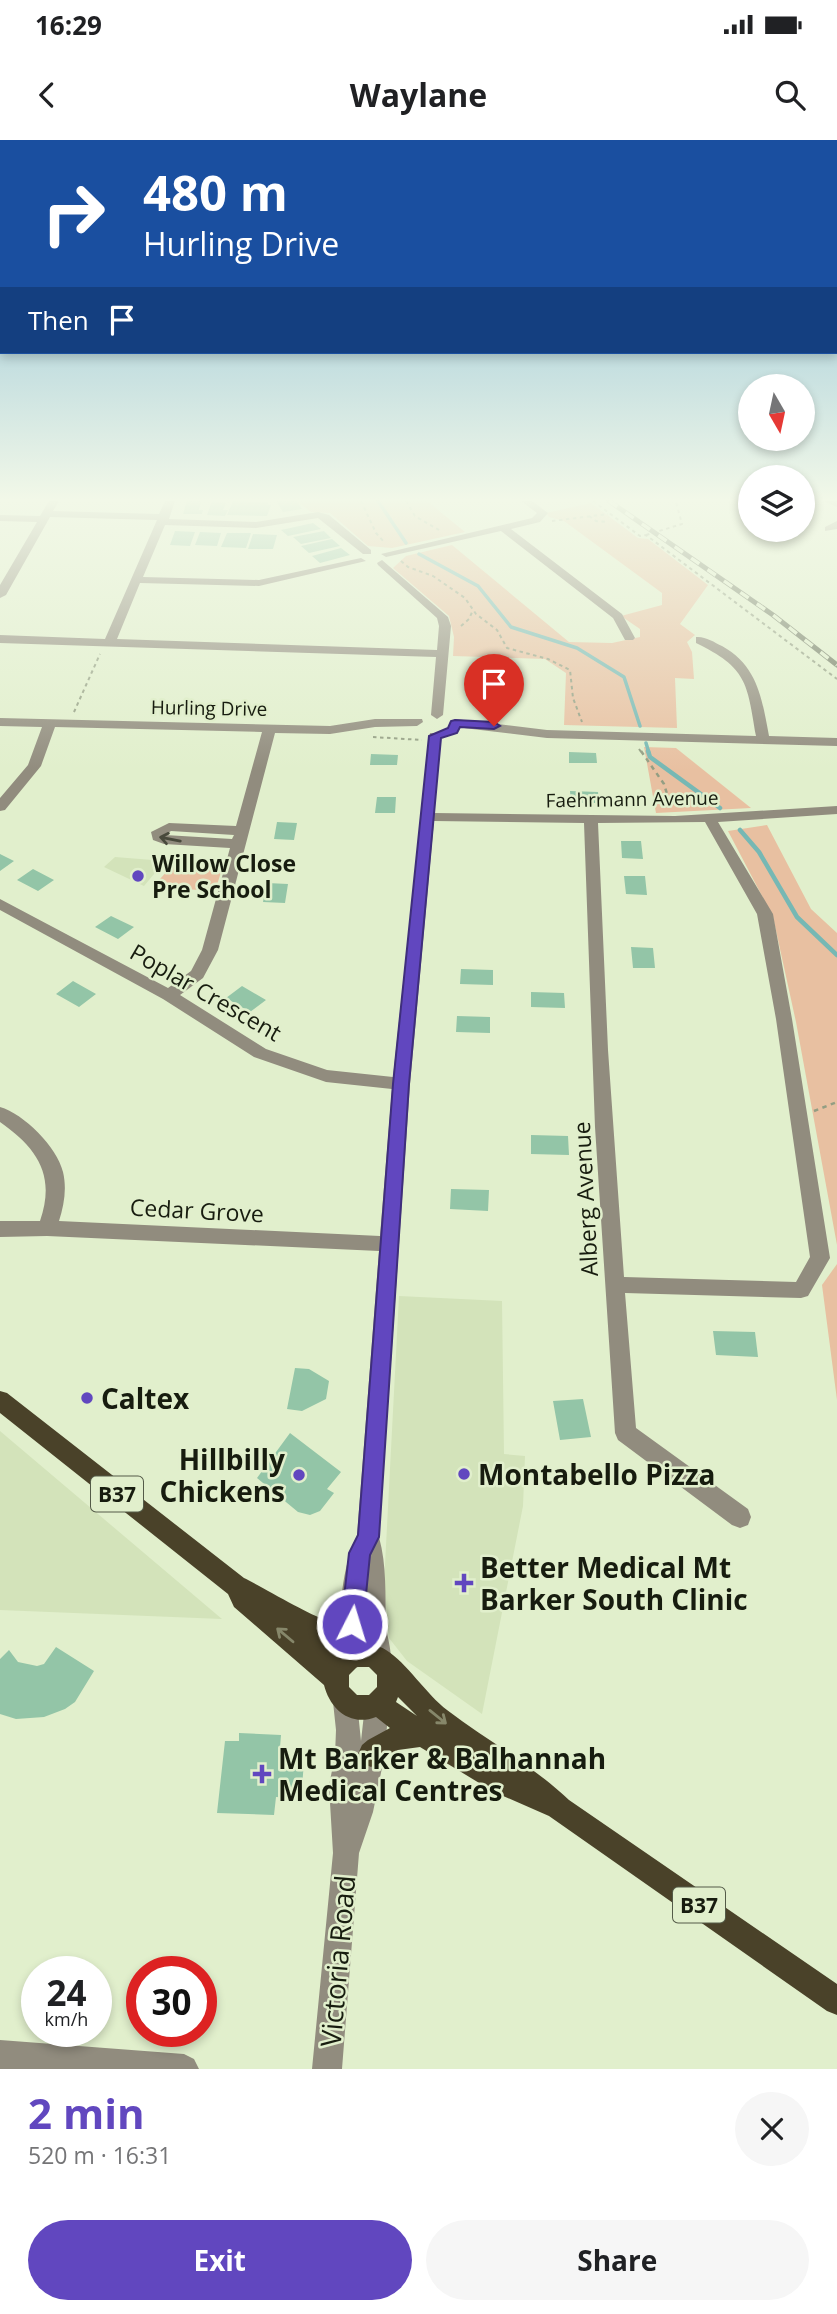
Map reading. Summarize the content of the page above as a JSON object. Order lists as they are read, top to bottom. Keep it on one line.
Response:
{"streets":{"main road":["B37"],"street":["Hurling Drive","Faehrmann Avenue","Poplar Crescent","Alberg Avenue","Cedar Grove","Victoria Road"]},"crossings":[["Faehrmann Avenue","Alberg Avenue"],["B37","Victoria Road"]],"places":{"other":["Willow Close Pre School","Caltex","Montabello Pizza","Hillbilly Chickens"],"health":["Better Medical Mt Barker South Clinic","Mt Barker & Balhannah Medical Centres"]},"north":"bottom","page":{"status":"16:29","header":"Waylane","turn":["480 m","Hurling Drive"],"then":"Then","speed":"24 km/h","limit":"30","heading":["2 min","520 m · 16:31"],"buttons":["Exit","Share"]}}
